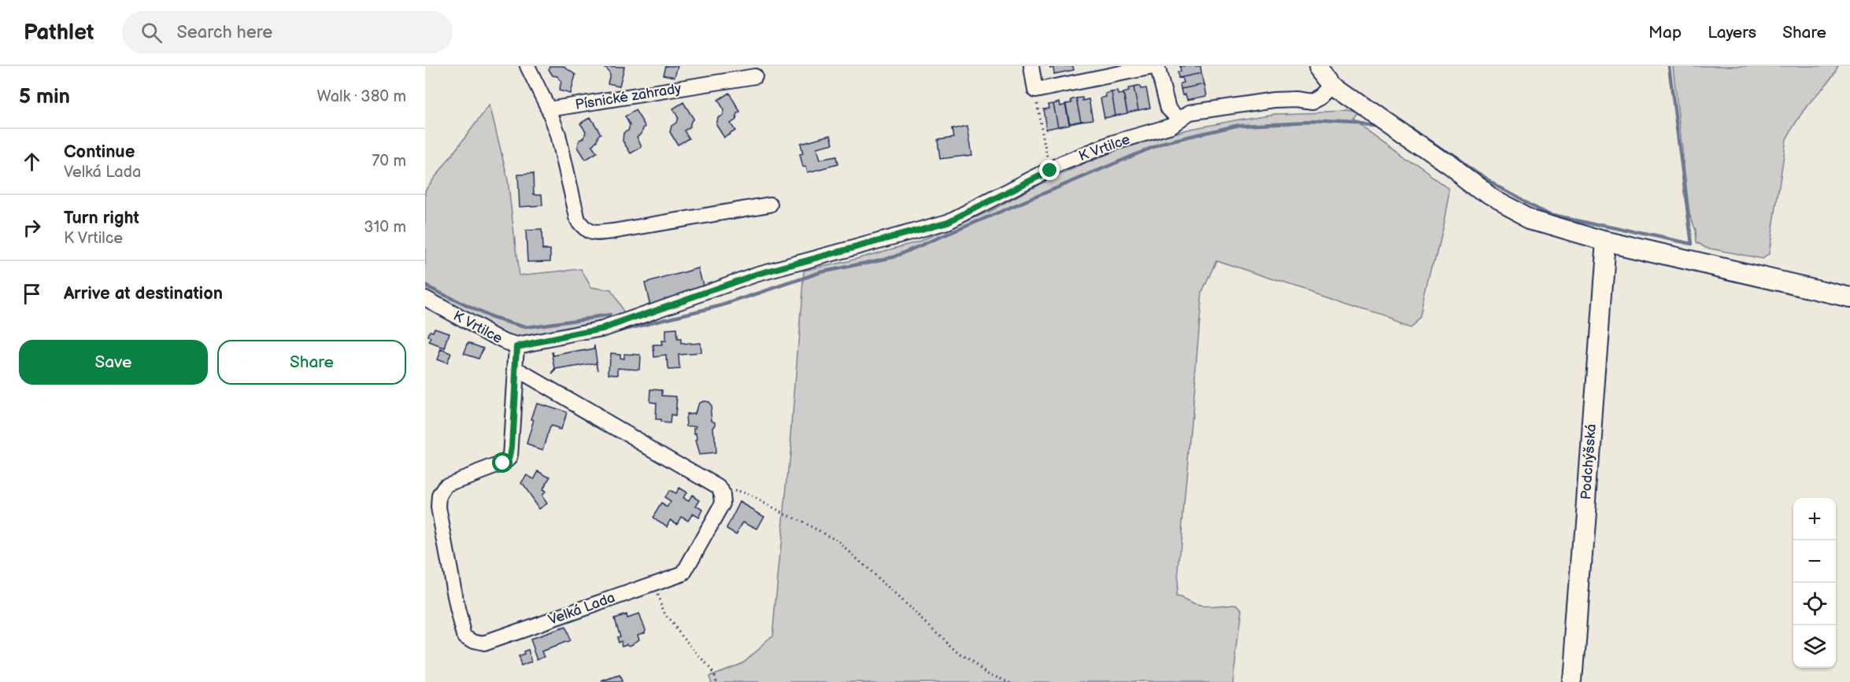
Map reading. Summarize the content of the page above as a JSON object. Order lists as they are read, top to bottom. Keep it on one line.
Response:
{"streets":{"street":["Písnické zahrady","K Vrtilce","Podchýšská","Velká Lada"]},"crossings":[["K Vrtilce","Velká Lada"]],"page":{"header":"Pathlet","search":"Search here","nav":["Map","Layers","Share"],"heading":["5 min","Walk · 380 m"],"list":[["Continue","Velká Lada","70 m"],["Turn right","K Vrtilce","310 m"],"Arrive at destination"],"buttons":["Save","Share"],"map_buttons":["+","−"]}}
